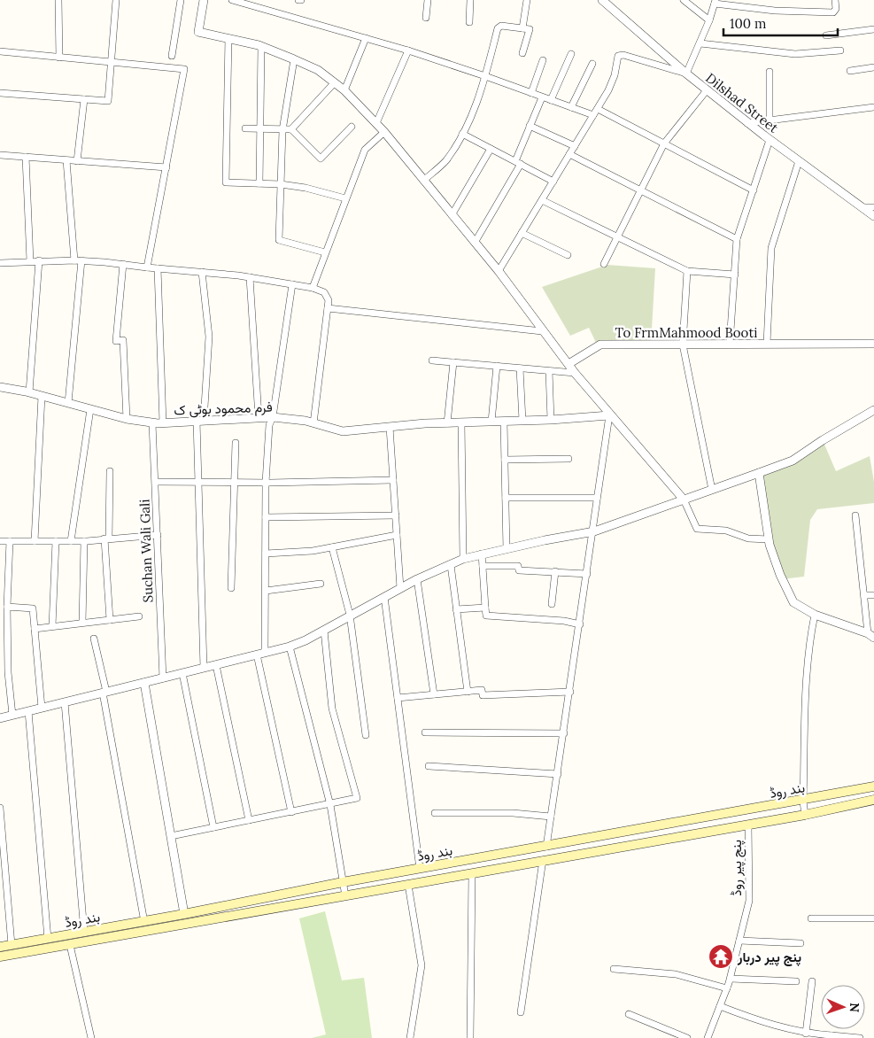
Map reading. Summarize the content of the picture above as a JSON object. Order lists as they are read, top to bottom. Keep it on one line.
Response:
{"streets":{"main road":["بند روڈ"],"street":["Dilshad Street","To FrmMahmood Booti","فرم محمود بوٹی ک","Suchan Wali Gali","پنج پیر روڈ"]},"crossings":[["فرم محمود بوٹی ک","Suchan Wali Gali"],["بند روڈ","پنج پیر روڈ"]],"places":{"temple":["پنج پیر دربار"]},"scale_bar":"100 m","north":"right"}
